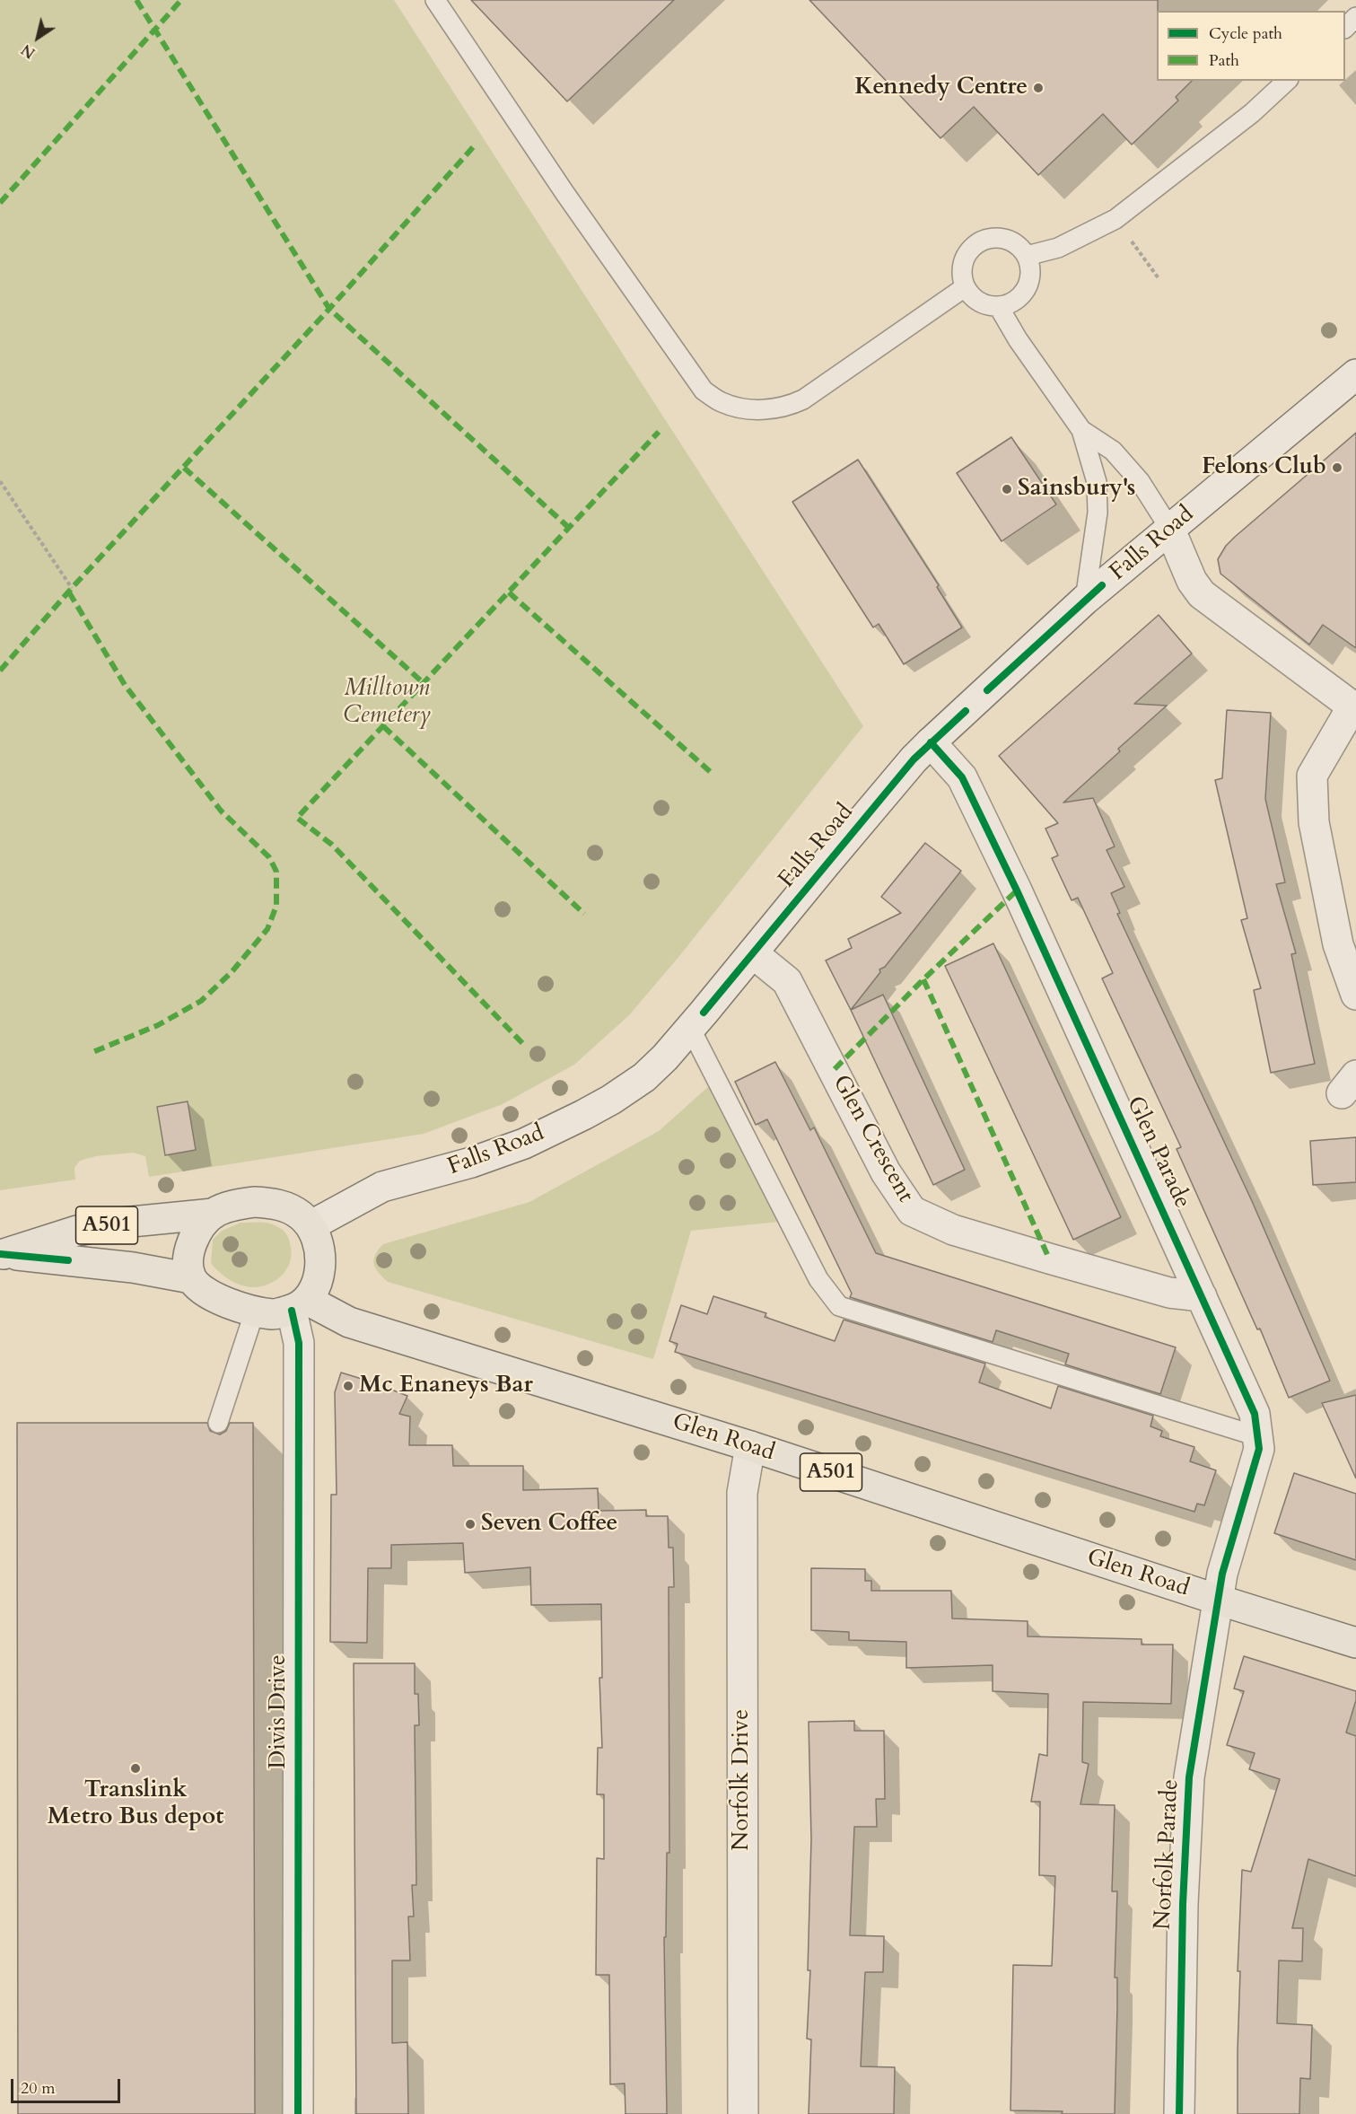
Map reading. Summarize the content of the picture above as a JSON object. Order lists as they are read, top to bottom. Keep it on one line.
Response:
{"streets":{"main road":["A501","Glen Road"],"street":["Falls Road","Glen Crescent","Glen Parade","Divis Drive","Norfolk Drive","Norfolk Parade"]},"crossings":[["Falls Road","Glen Crescent"],["Falls Road","Glen Parade"],["Falls Road","A501"],["Falls Road","Glen Road"],["Falls Road","Divis Drive"],["Glen Crescent","Glen Parade"],["Glen Parade","Glen Road"],["Glen Parade","Norfolk Parade"],["A501","Glen Road"],["A501","Divis Drive"],["Glen Road","Divis Drive"],["Glen Road","Norfolk Drive"],["Glen Road","Norfolk Parade"]],"parks":["Milltown Cemetery"],"places":["Kennedy Centre","Felons Club","Sainsbury's","Mc Enaneys Bar","Seven Coffee","Translink Metro Bus depot"],"legend":["Cycle path","Path"],"scale_bar":"20 m","north":"bottom left"}
